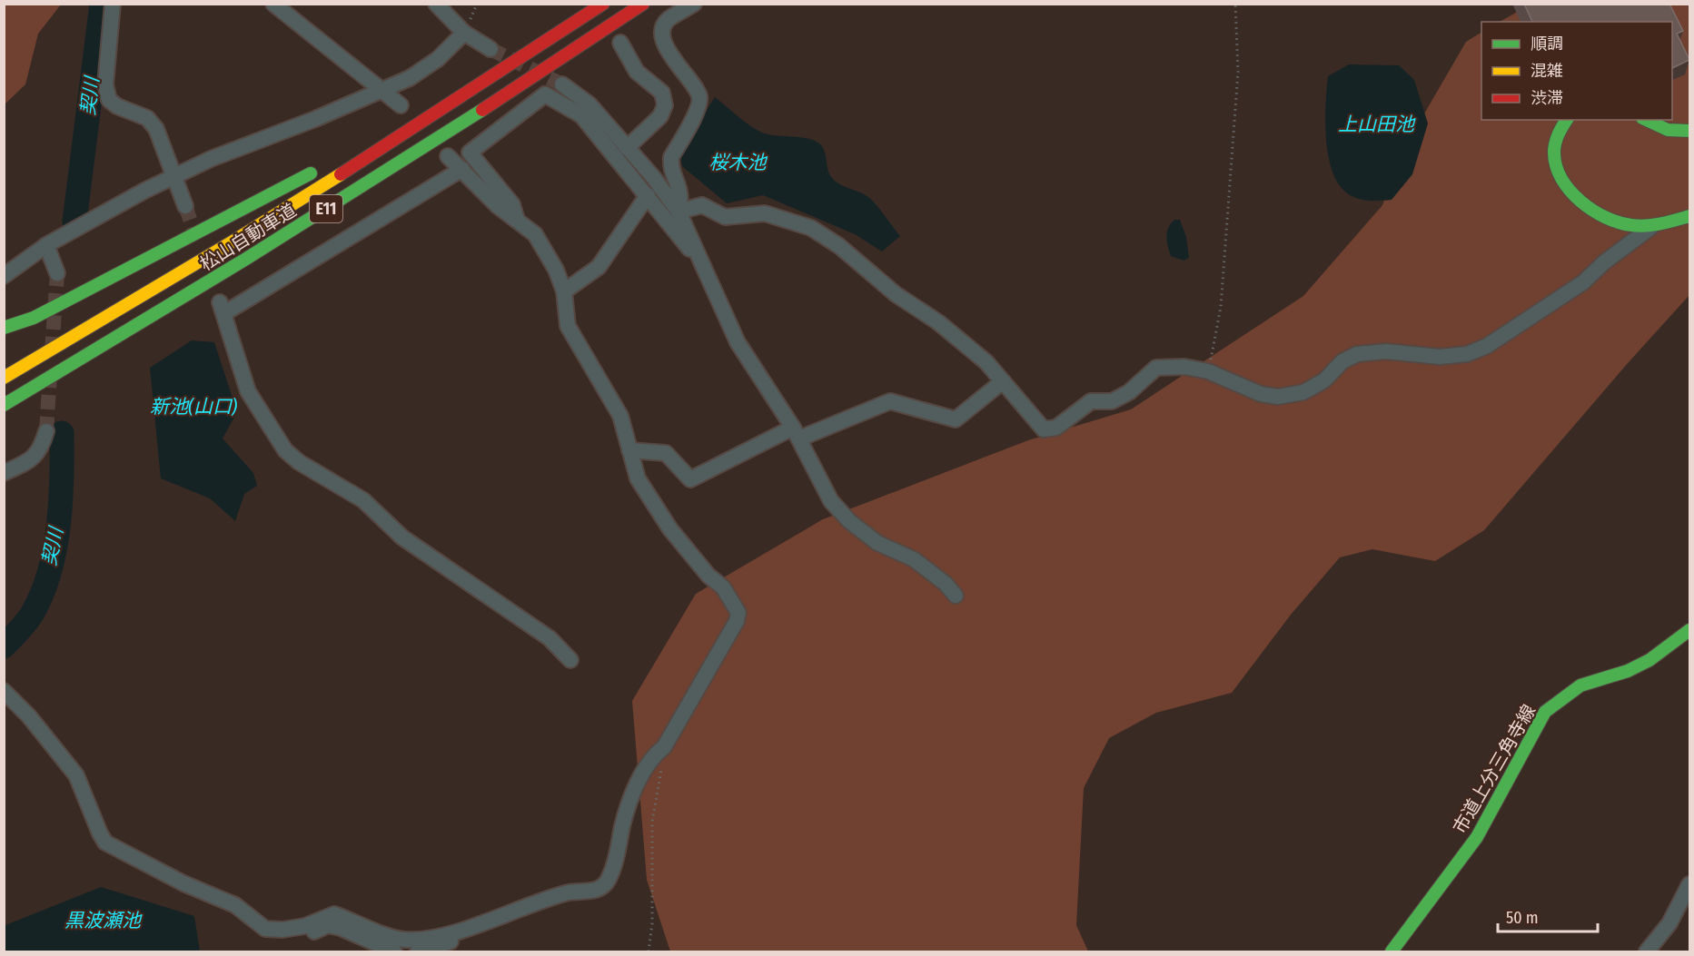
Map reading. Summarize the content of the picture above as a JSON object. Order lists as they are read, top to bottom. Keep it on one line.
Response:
{"streets":{"main road":["E11","松山自動車道","市道上分三角寺線"]},"water":["契川","上山田池","桜木池","新池(山口)","黒波瀬池"],"legend":["順調","混雑","渋滞"],"scale_bar":"50 m"}
